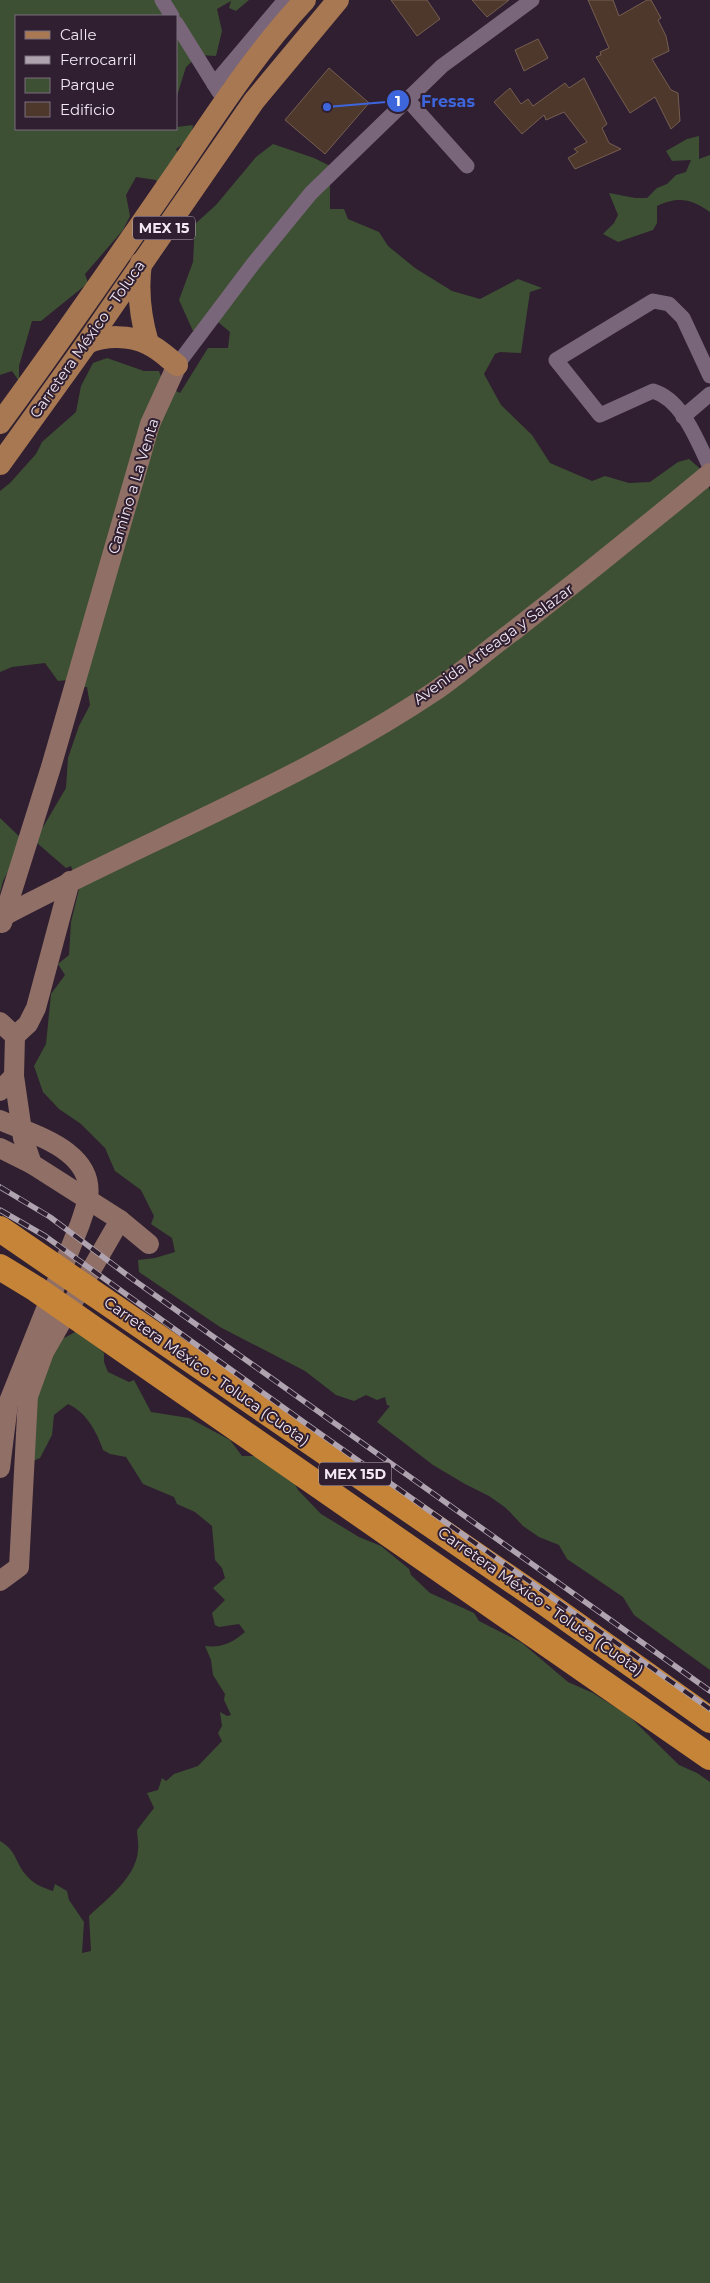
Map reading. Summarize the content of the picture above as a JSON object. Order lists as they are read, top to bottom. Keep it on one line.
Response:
{"streets":{"highway":["Carretera México - Toluca (Cuota)","MEX 15D"],"main road":["MEX 15","Carretera México - Toluca"],"street":["Camino a La Venta","Avenida Arteaga y Salazar"]},"places":["Fresas"],"legend":["Calle","Ferrocarril","Parque","Edificio"]}
